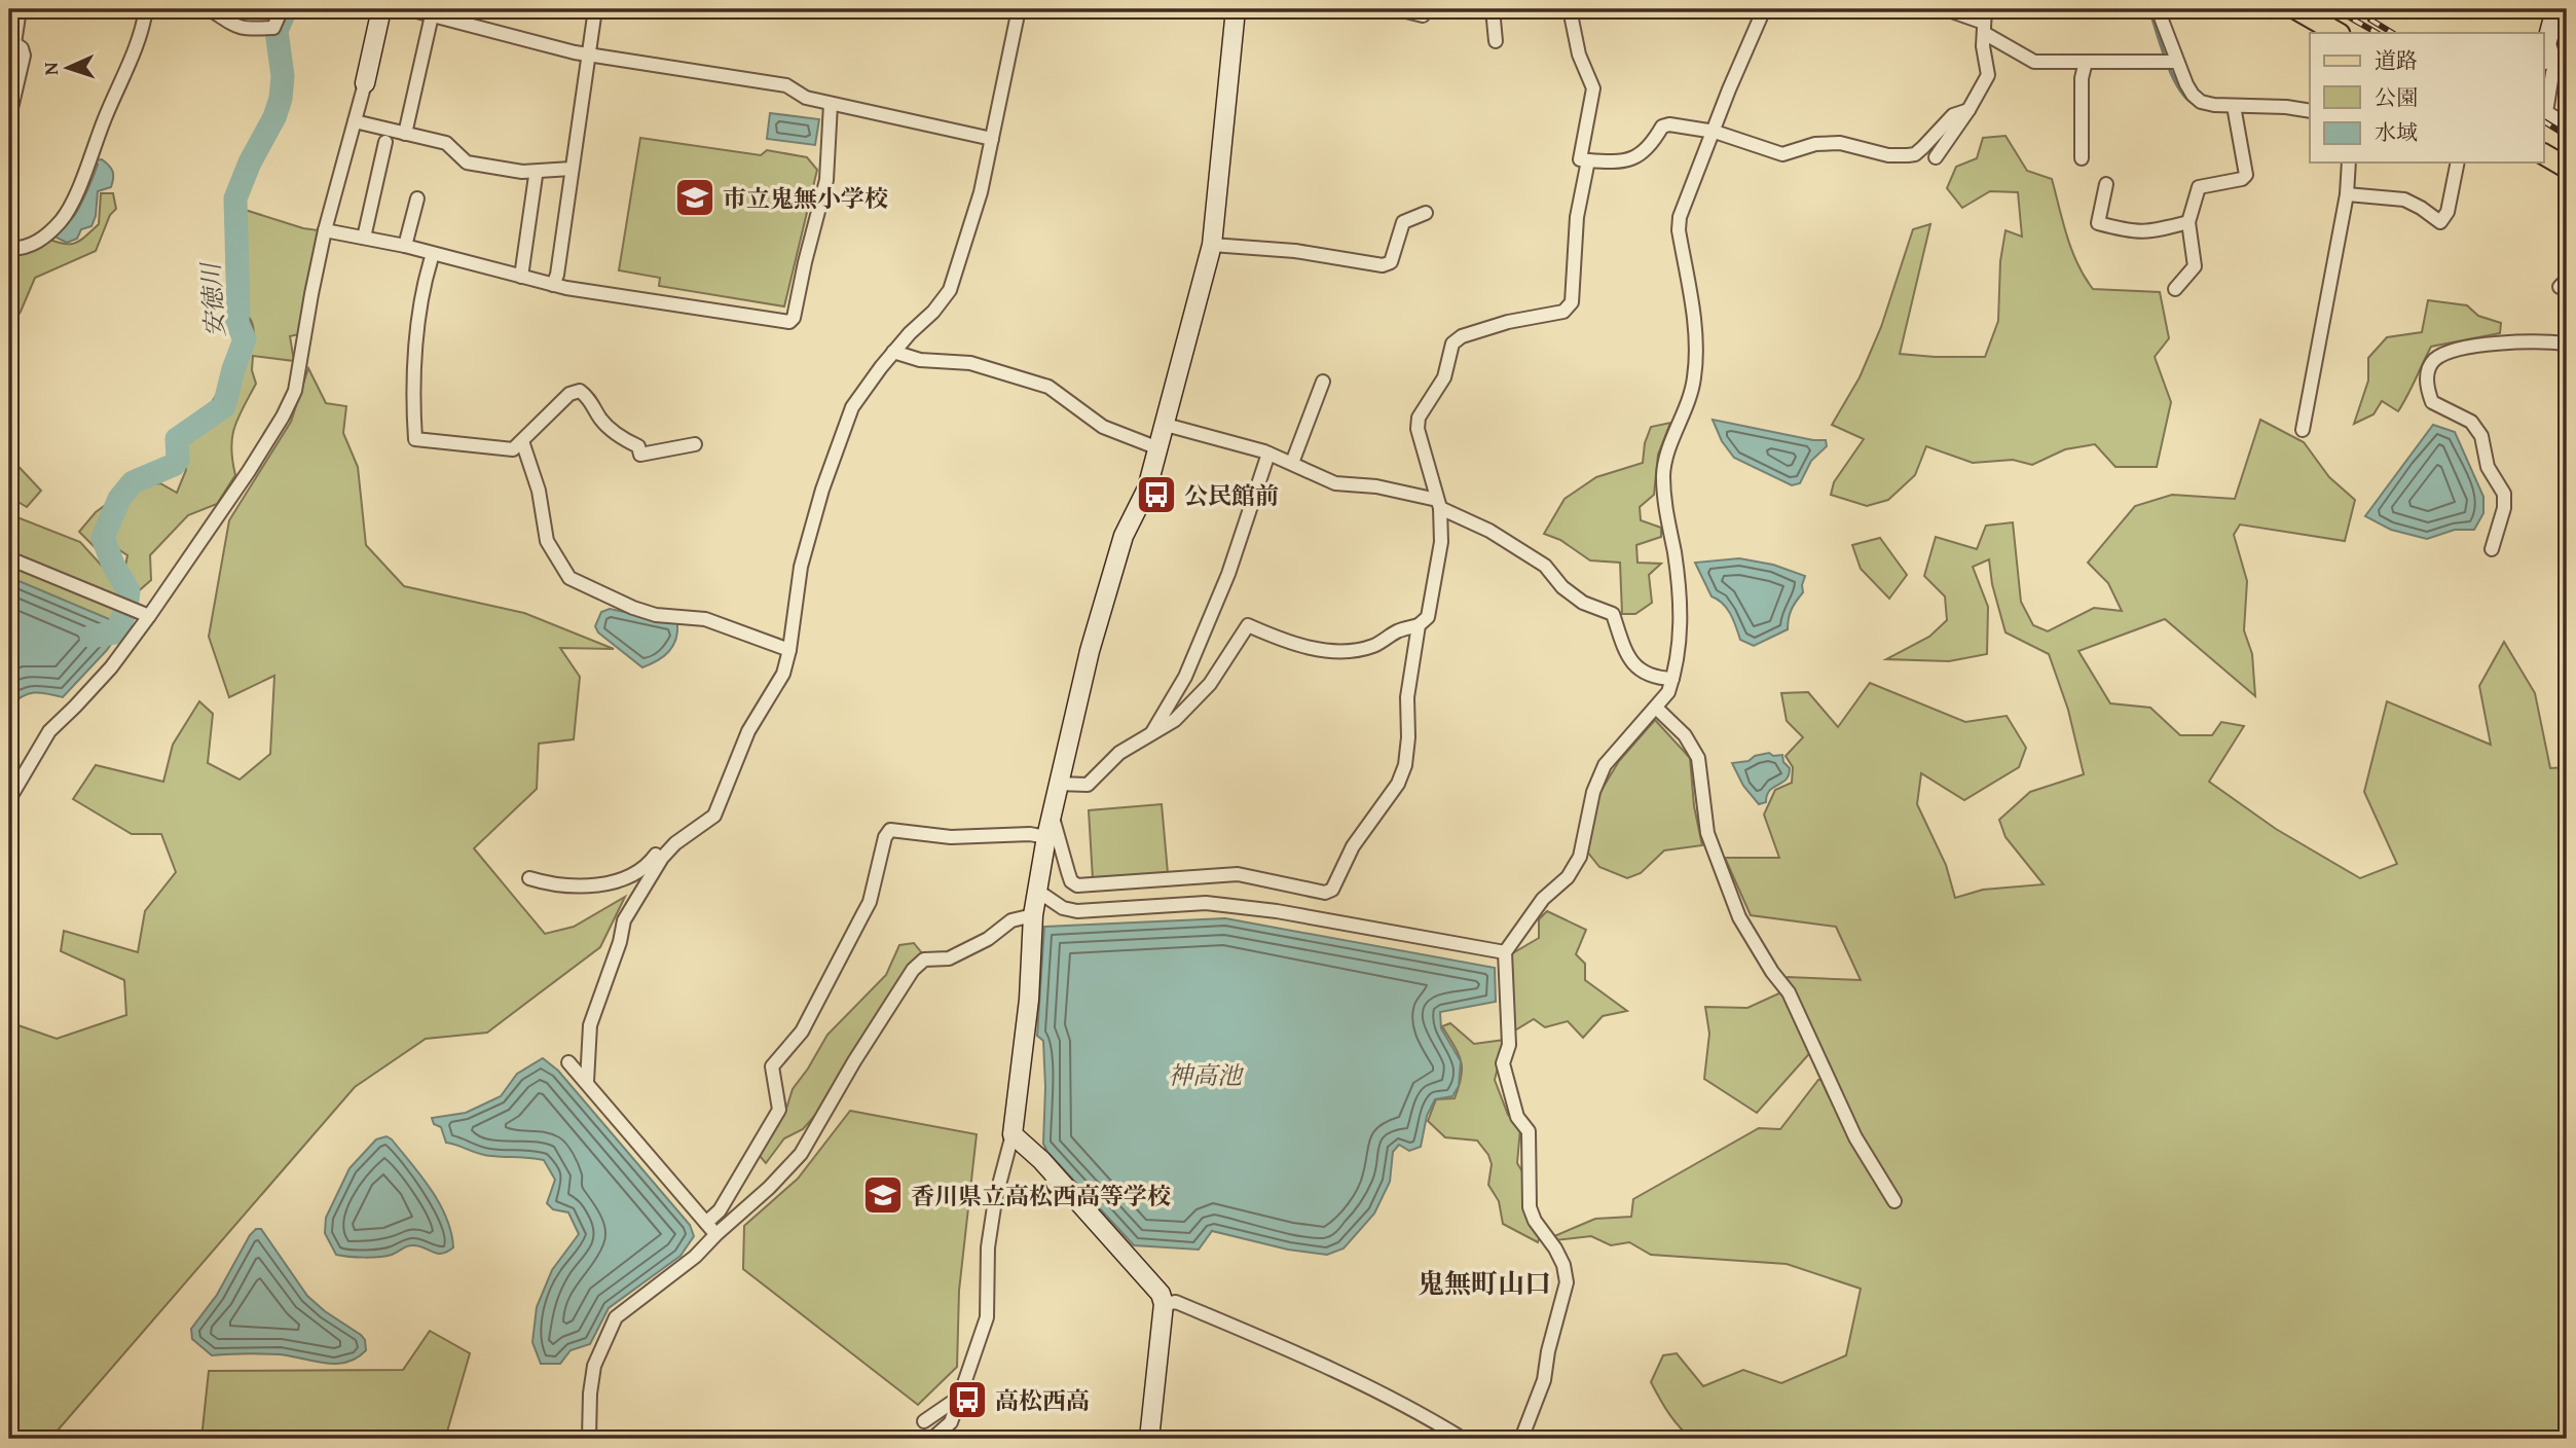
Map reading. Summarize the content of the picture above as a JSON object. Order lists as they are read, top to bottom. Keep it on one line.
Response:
{"districts":["鬼無町山口"],"water":["安徳川","神高池"],"places":{"school or university":["市立鬼無小学校","香川県立高松西高等学校"],"bus stop":["公民館前","高松西高"]},"legend":["道路","公園","水域"],"north":"left"}
